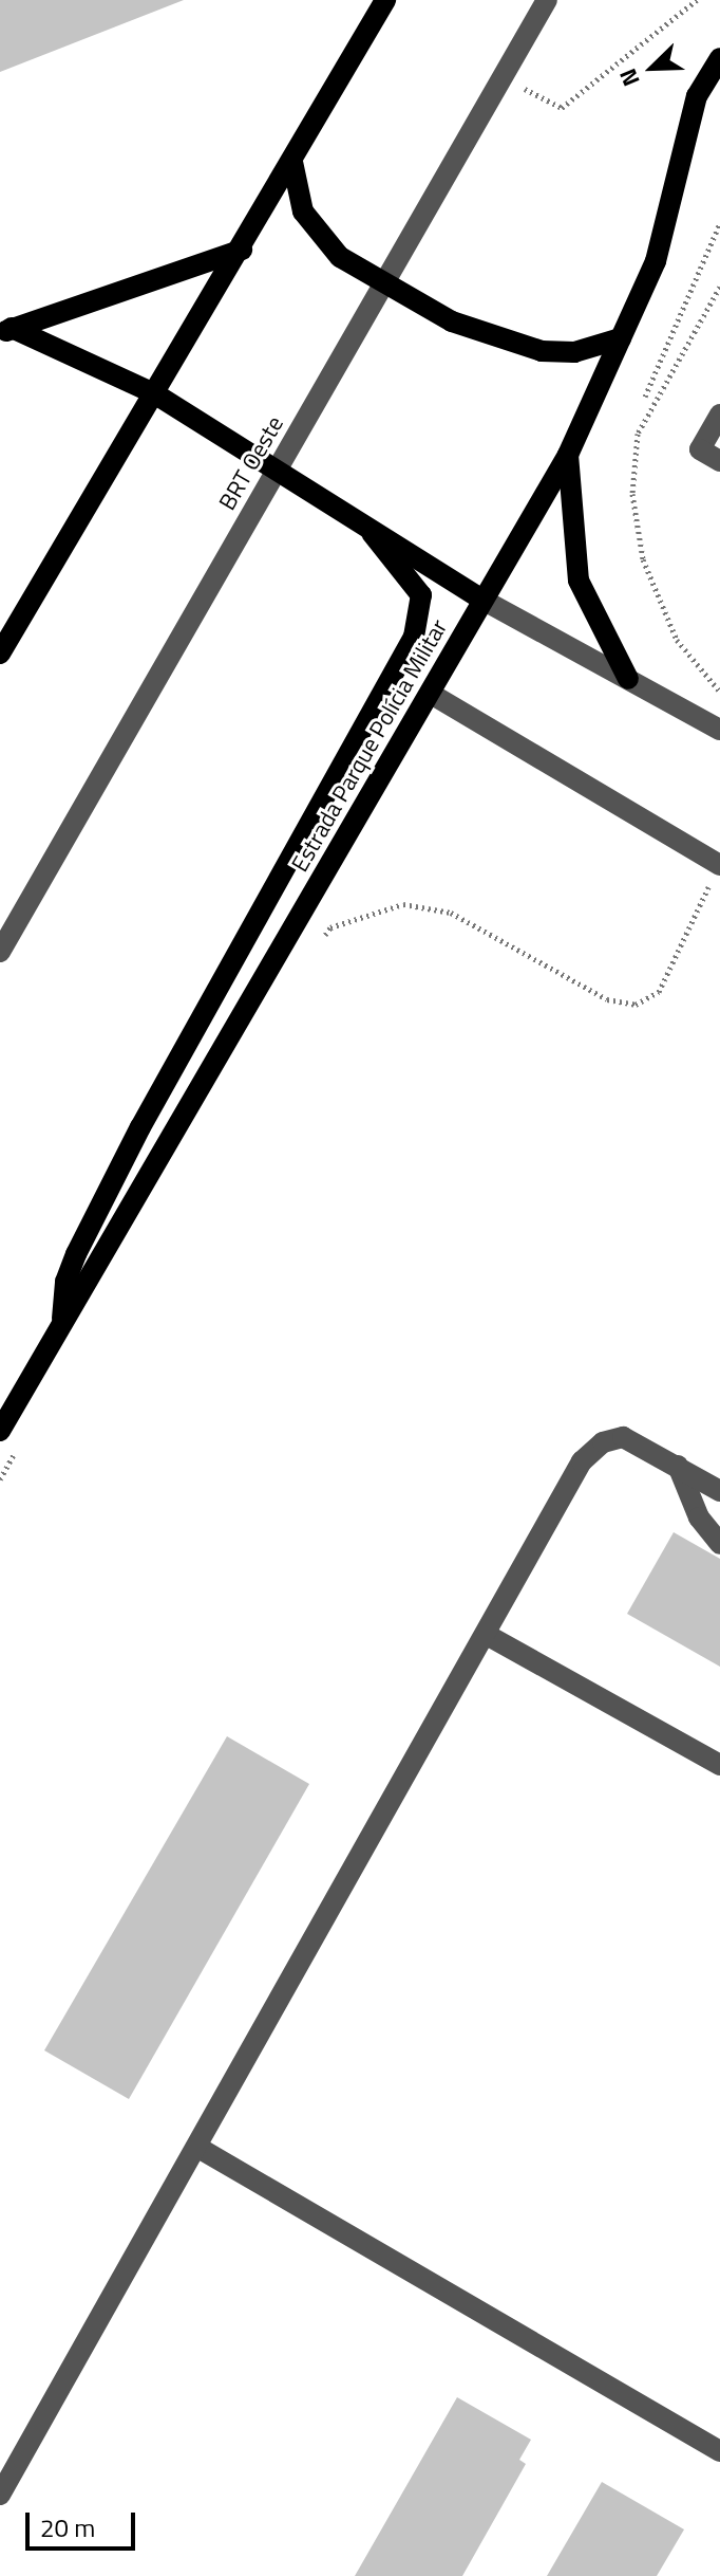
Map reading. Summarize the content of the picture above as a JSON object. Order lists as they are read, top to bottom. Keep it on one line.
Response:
{"streets":{"main road":["Estrada Parque Polícia Militar"],"street":["BRT Oeste"]},"scale_bar":"20 m","north":"bottom left"}
